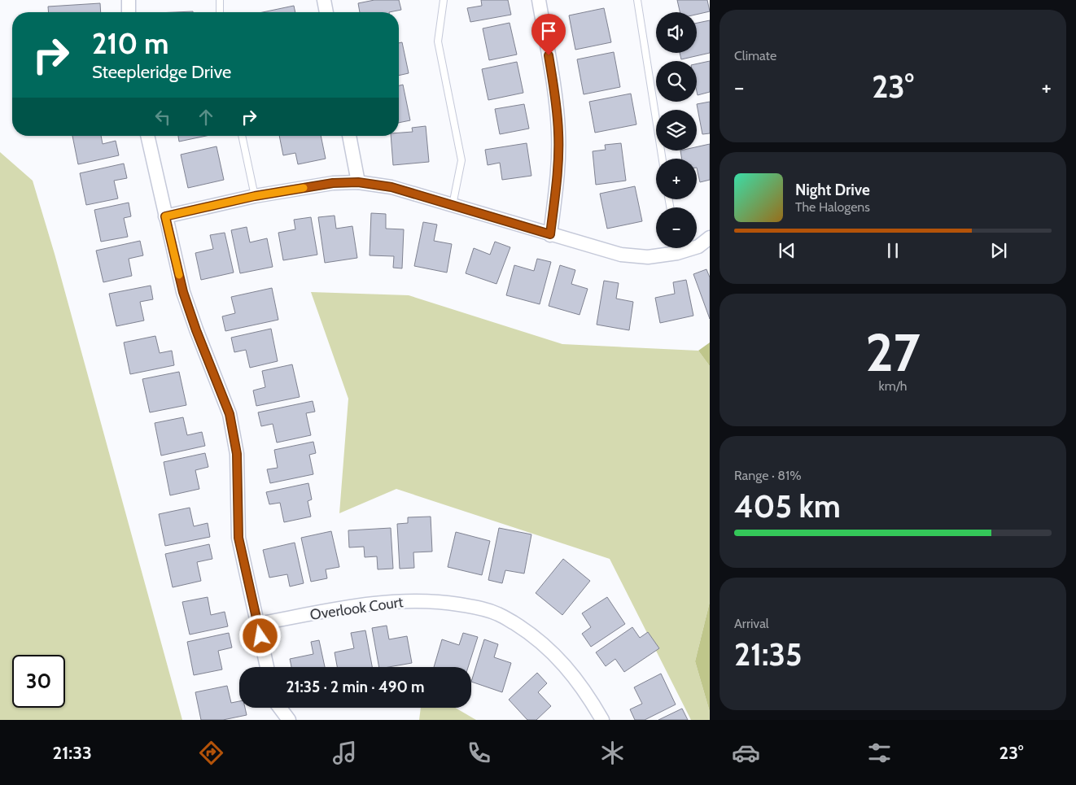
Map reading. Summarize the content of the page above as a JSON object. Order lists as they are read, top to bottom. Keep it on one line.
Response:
{"streets":{"street":["Overlook Court"]},"page":{"tile":["Climate",["27","km/h"],["Range · 81%","405 km"],["Arrival","21:35"]],"map_buttons":["+","−"],"turn":["210 m","Steepleridge Drive"],"heat":["−","23°","+"],"song":["Night Drive","The Halogens"],"limit":"30","trip":"21:35 · 2 min · 490 m","tabs":["21:33","23°"]}}
